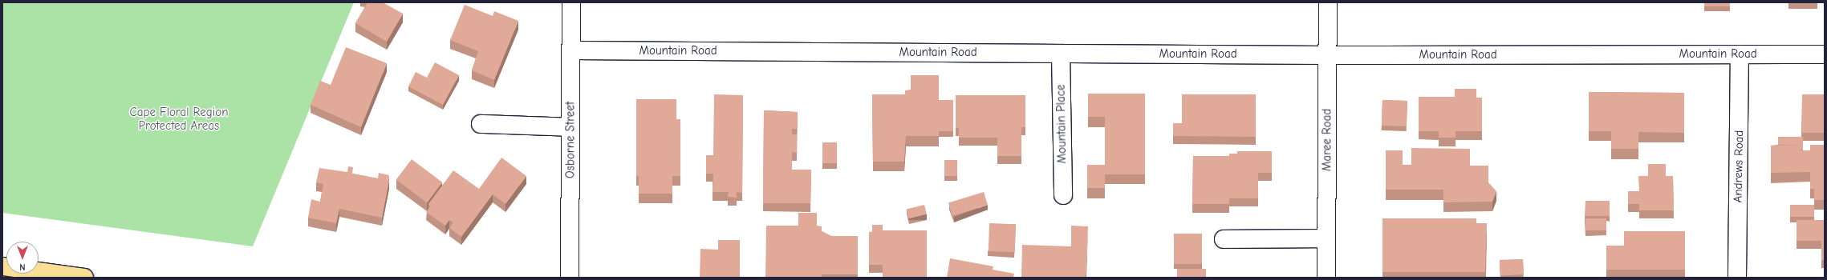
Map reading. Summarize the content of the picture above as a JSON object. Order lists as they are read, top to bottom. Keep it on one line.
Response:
{"streets":{"street":["Mountain Road","Mountain Place","Osborne Street","Maree Road","Andrews Road"]},"crossings":[["Mountain Road","Mountain Place"],["Mountain Road","Osborne Street"],["Mountain Road","Maree Road"],["Mountain Road","Andrews Road"]],"parks":["Cape Floral Region Protected Areas"],"north":"bottom"}
